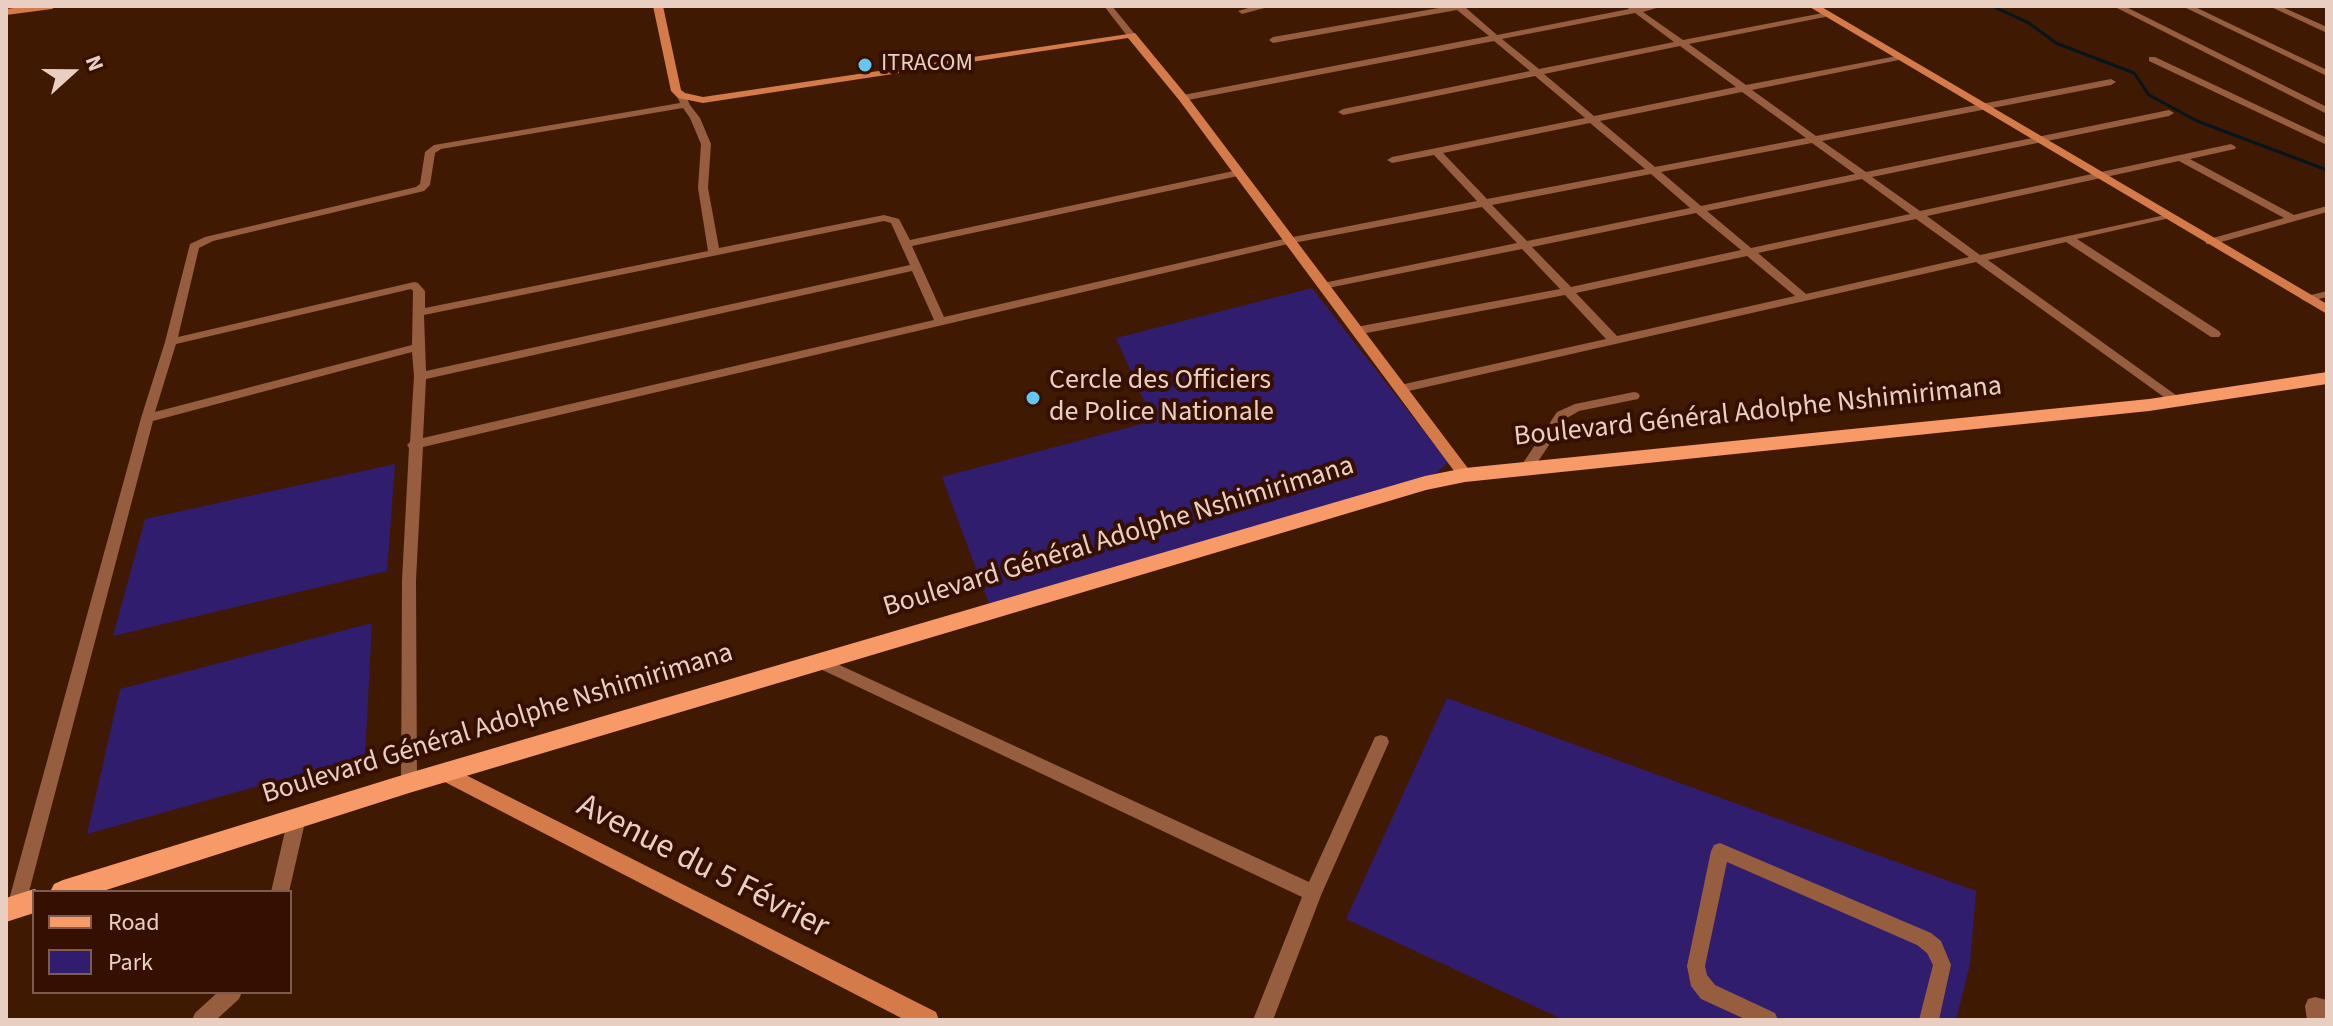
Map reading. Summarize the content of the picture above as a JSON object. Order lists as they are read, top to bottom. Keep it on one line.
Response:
{"streets":{"main road":["Boulevard Général Adolphe Nshimirimana"],"street":["Avenue du 5 Février"]},"crossings":[["Boulevard Général Adolphe Nshimirimana","Avenue du 5 Février"]],"places":["ITRACOM","Cercle des Officiers de Police Nationale"],"legend":["Road","Park"],"north":"right"}
